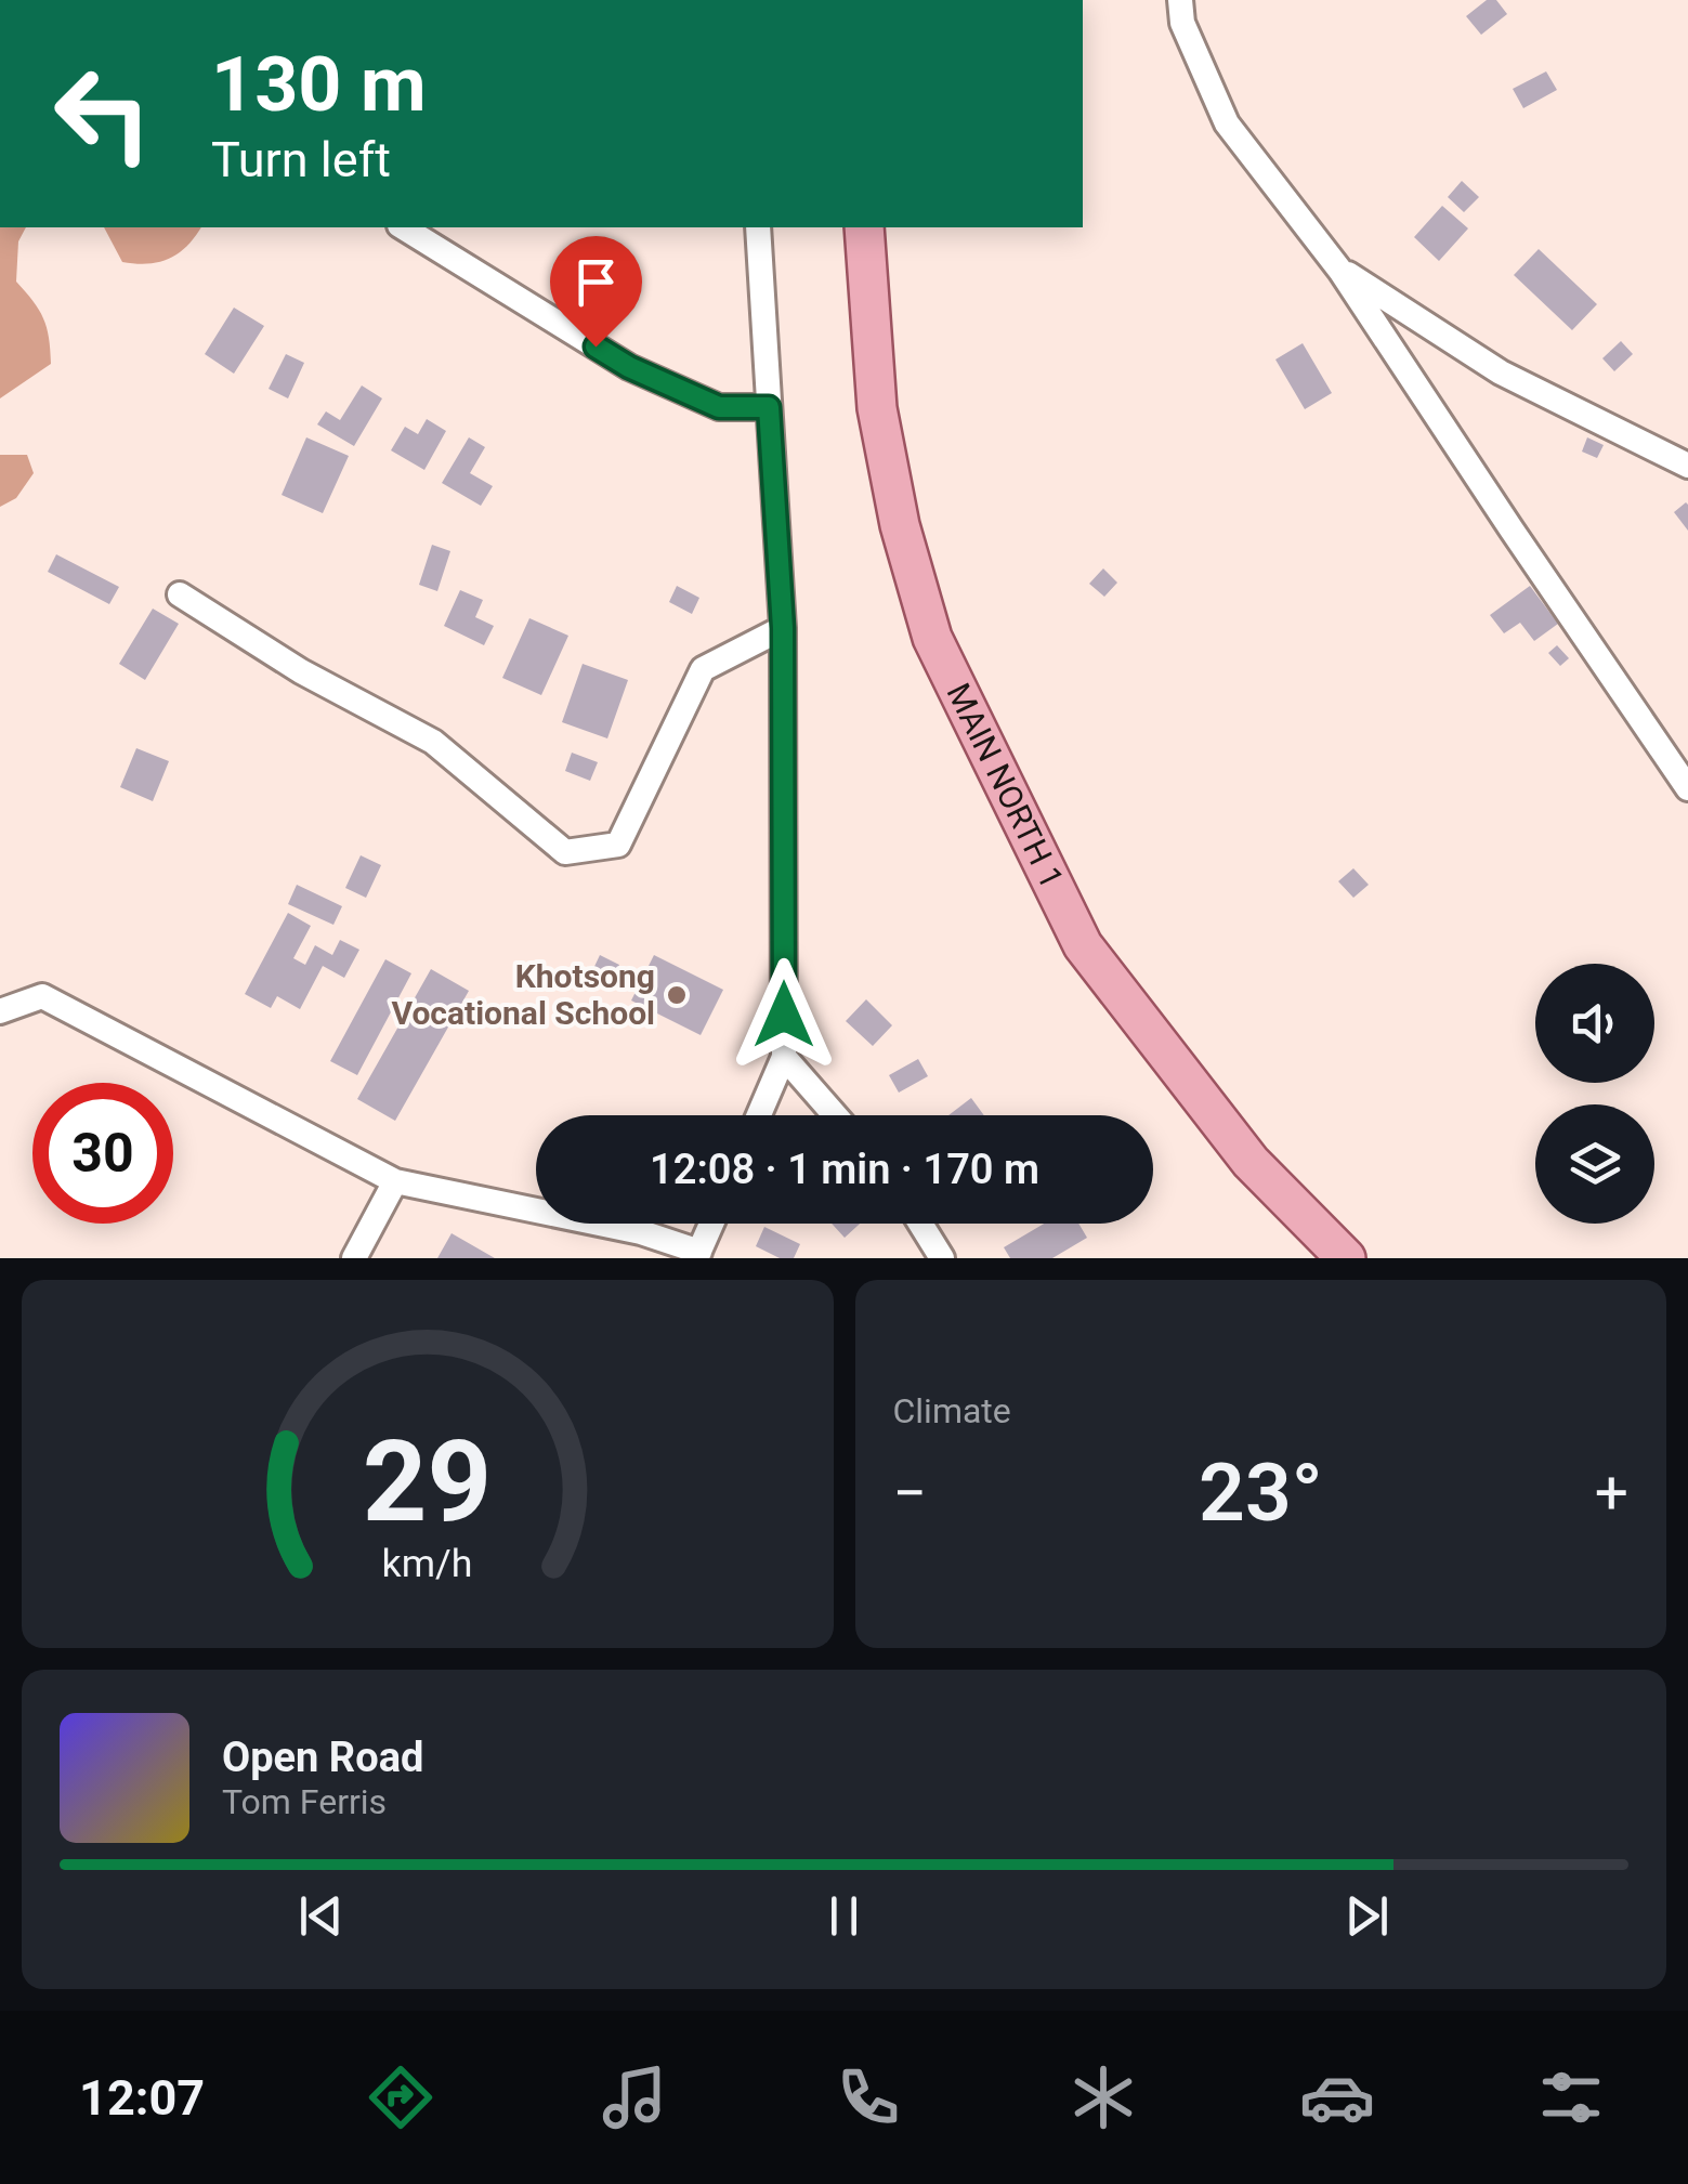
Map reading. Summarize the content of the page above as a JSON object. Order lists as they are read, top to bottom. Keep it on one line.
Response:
{"streets":{"main road":["MAIN NORTH 1"]},"places":["Khotsong Vocational School"],"page":{"turn":["130 m","Turn left"],"limit":"30","trip":"12:08 · 1 min · 170 m","tile":"Climate","heat":["−","23°","+"],"song":["Open Road","Tom Ferris"],"tabs":"12:07","gauge":["29","km/h"]}}
